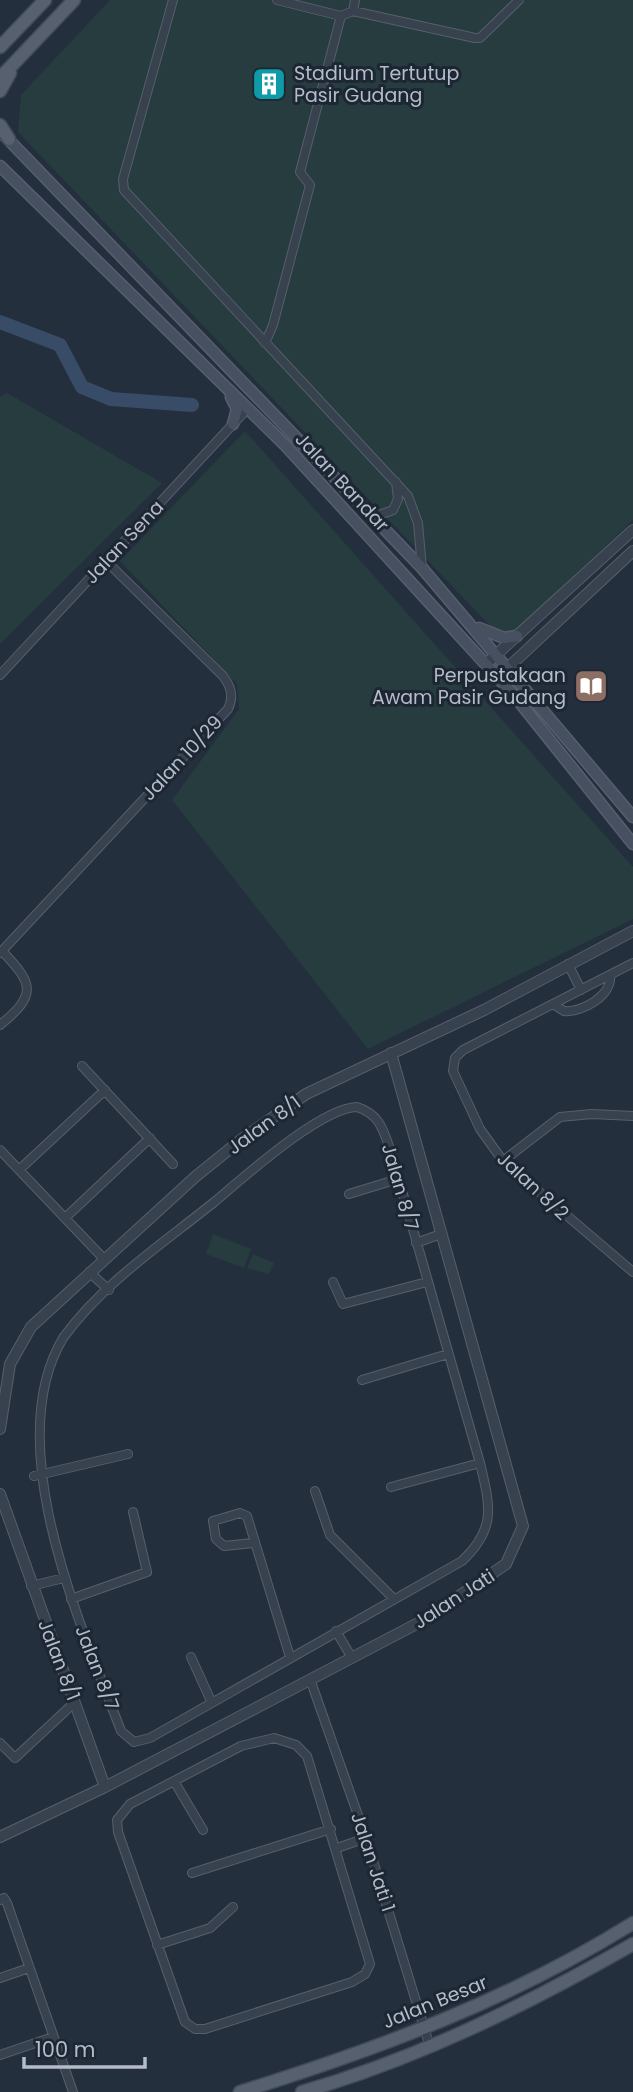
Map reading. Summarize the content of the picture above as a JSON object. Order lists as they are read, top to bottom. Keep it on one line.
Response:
{"streets":{"main road":["Jalan Bandar","Jalan Besar"],"street":["Jalan Sena","Jalan 10/29","Jalan 8/1","Jalan 8/2","Jalan 8/7","Jalan Jati","Jalan Jati 1"]},"crossings":[["Jalan Bandar","Jalan Sena"],["Jalan Sena","Jalan 10/29"],["Jalan 8/1","Jalan Jati"],["Jalan Jati","Jalan Jati 1"],["Jalan Jati 1","Jalan Besar"]],"places":{"building":["Stadium Tertutup Pasir Gudang"],"library":["Perpustakaan Awam Pasir Gudang"]},"scale_bar":"100 m"}
